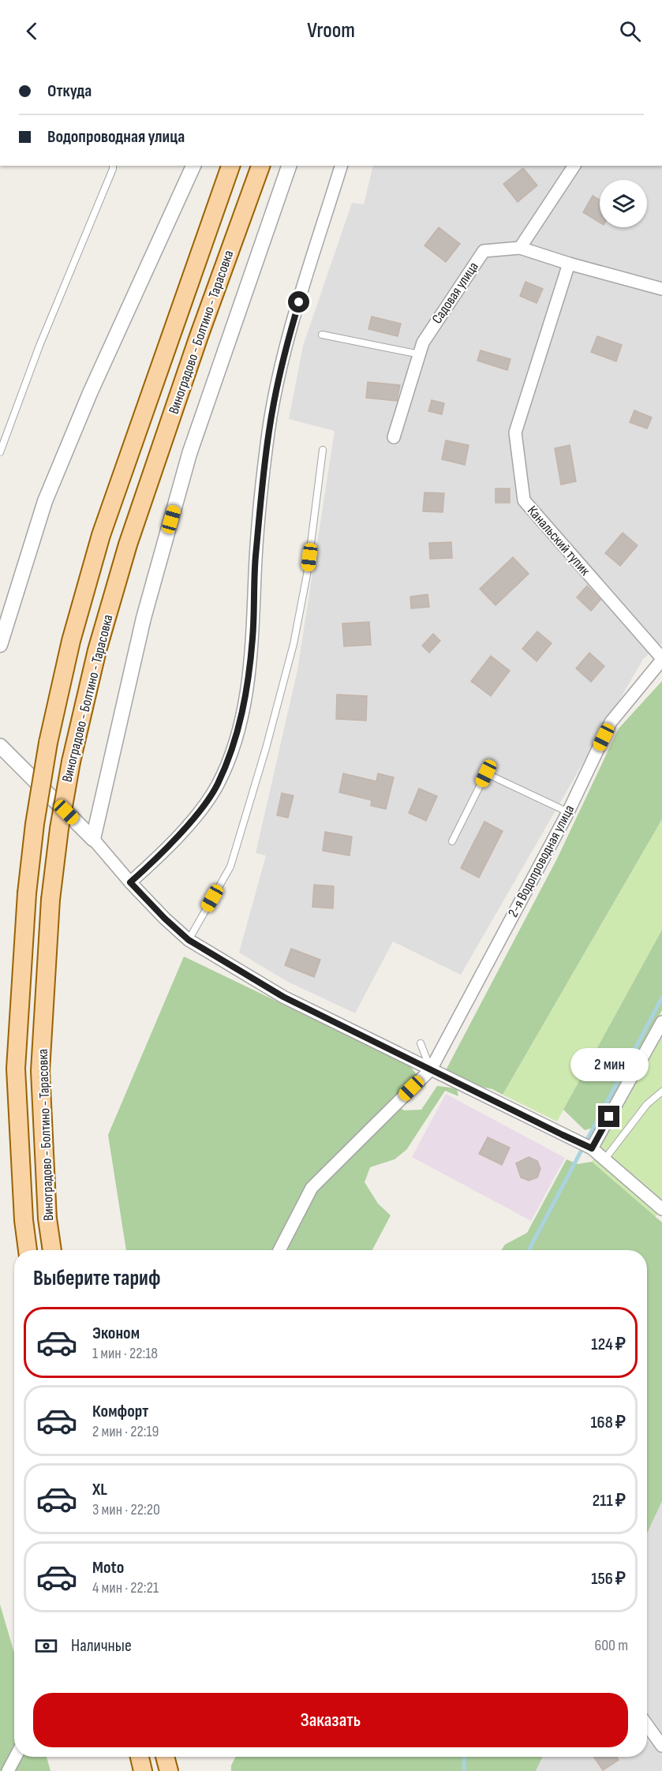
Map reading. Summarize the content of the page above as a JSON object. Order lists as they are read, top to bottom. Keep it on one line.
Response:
{"streets":{"main road":["Виноградово - Болтино - Тарасовка"],"street":["Садовая улица","Канальский тупик","2-я Водопроводная улица"]},"crossings":[["Канальский тупик","2-я Водопроводная улица"]],"page":{"header":"Vroom","banner":["Откуда","Водопроводная улица"],"bubble":"2 мин","heading":"Выберите тариф","list":[{"name":"Эконом","note":"1 мин · 22:18","value":"124 ₽"},{"name":"Комфорт","note":"2 мин · 22:19","value":"168 ₽"},{"name":"XL","note":"3 мин · 22:20","value":"211 ₽"},{"name":"Moto","note":"4 мин · 22:21","value":"156 ₽"}],"pay":["Наличные","600 m"],"buttons":"Заказать"}}
